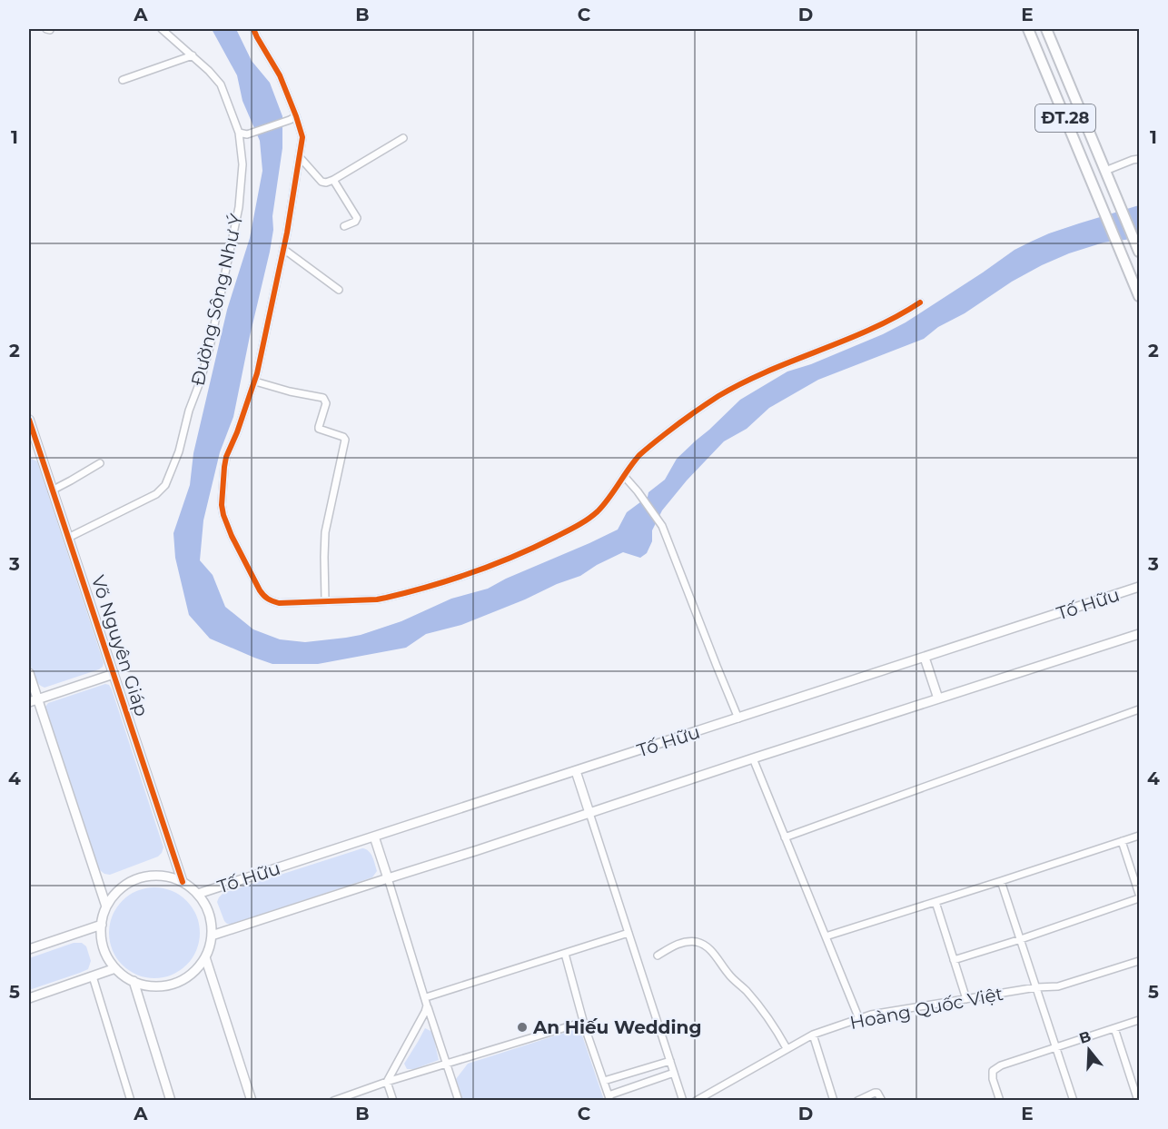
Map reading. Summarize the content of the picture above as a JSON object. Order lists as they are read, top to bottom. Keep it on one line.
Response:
{"streets":{"main road":["ĐT.28","Tố Hữu","Võ Nguyên Giáp"],"street":["Đường Sông Như Ý","Hoàng Quốc Việt"]},"crossings":[["Đường Sông Như Ý","Võ Nguyên Giáp"],["Tố Hữu","Võ Nguyên Giáp"]],"places":["An Hiếu Wedding"],"north":"top","grid":{"columns":["A","B","C","D","E"],"rows":["1","2","3","4","5"]}}
